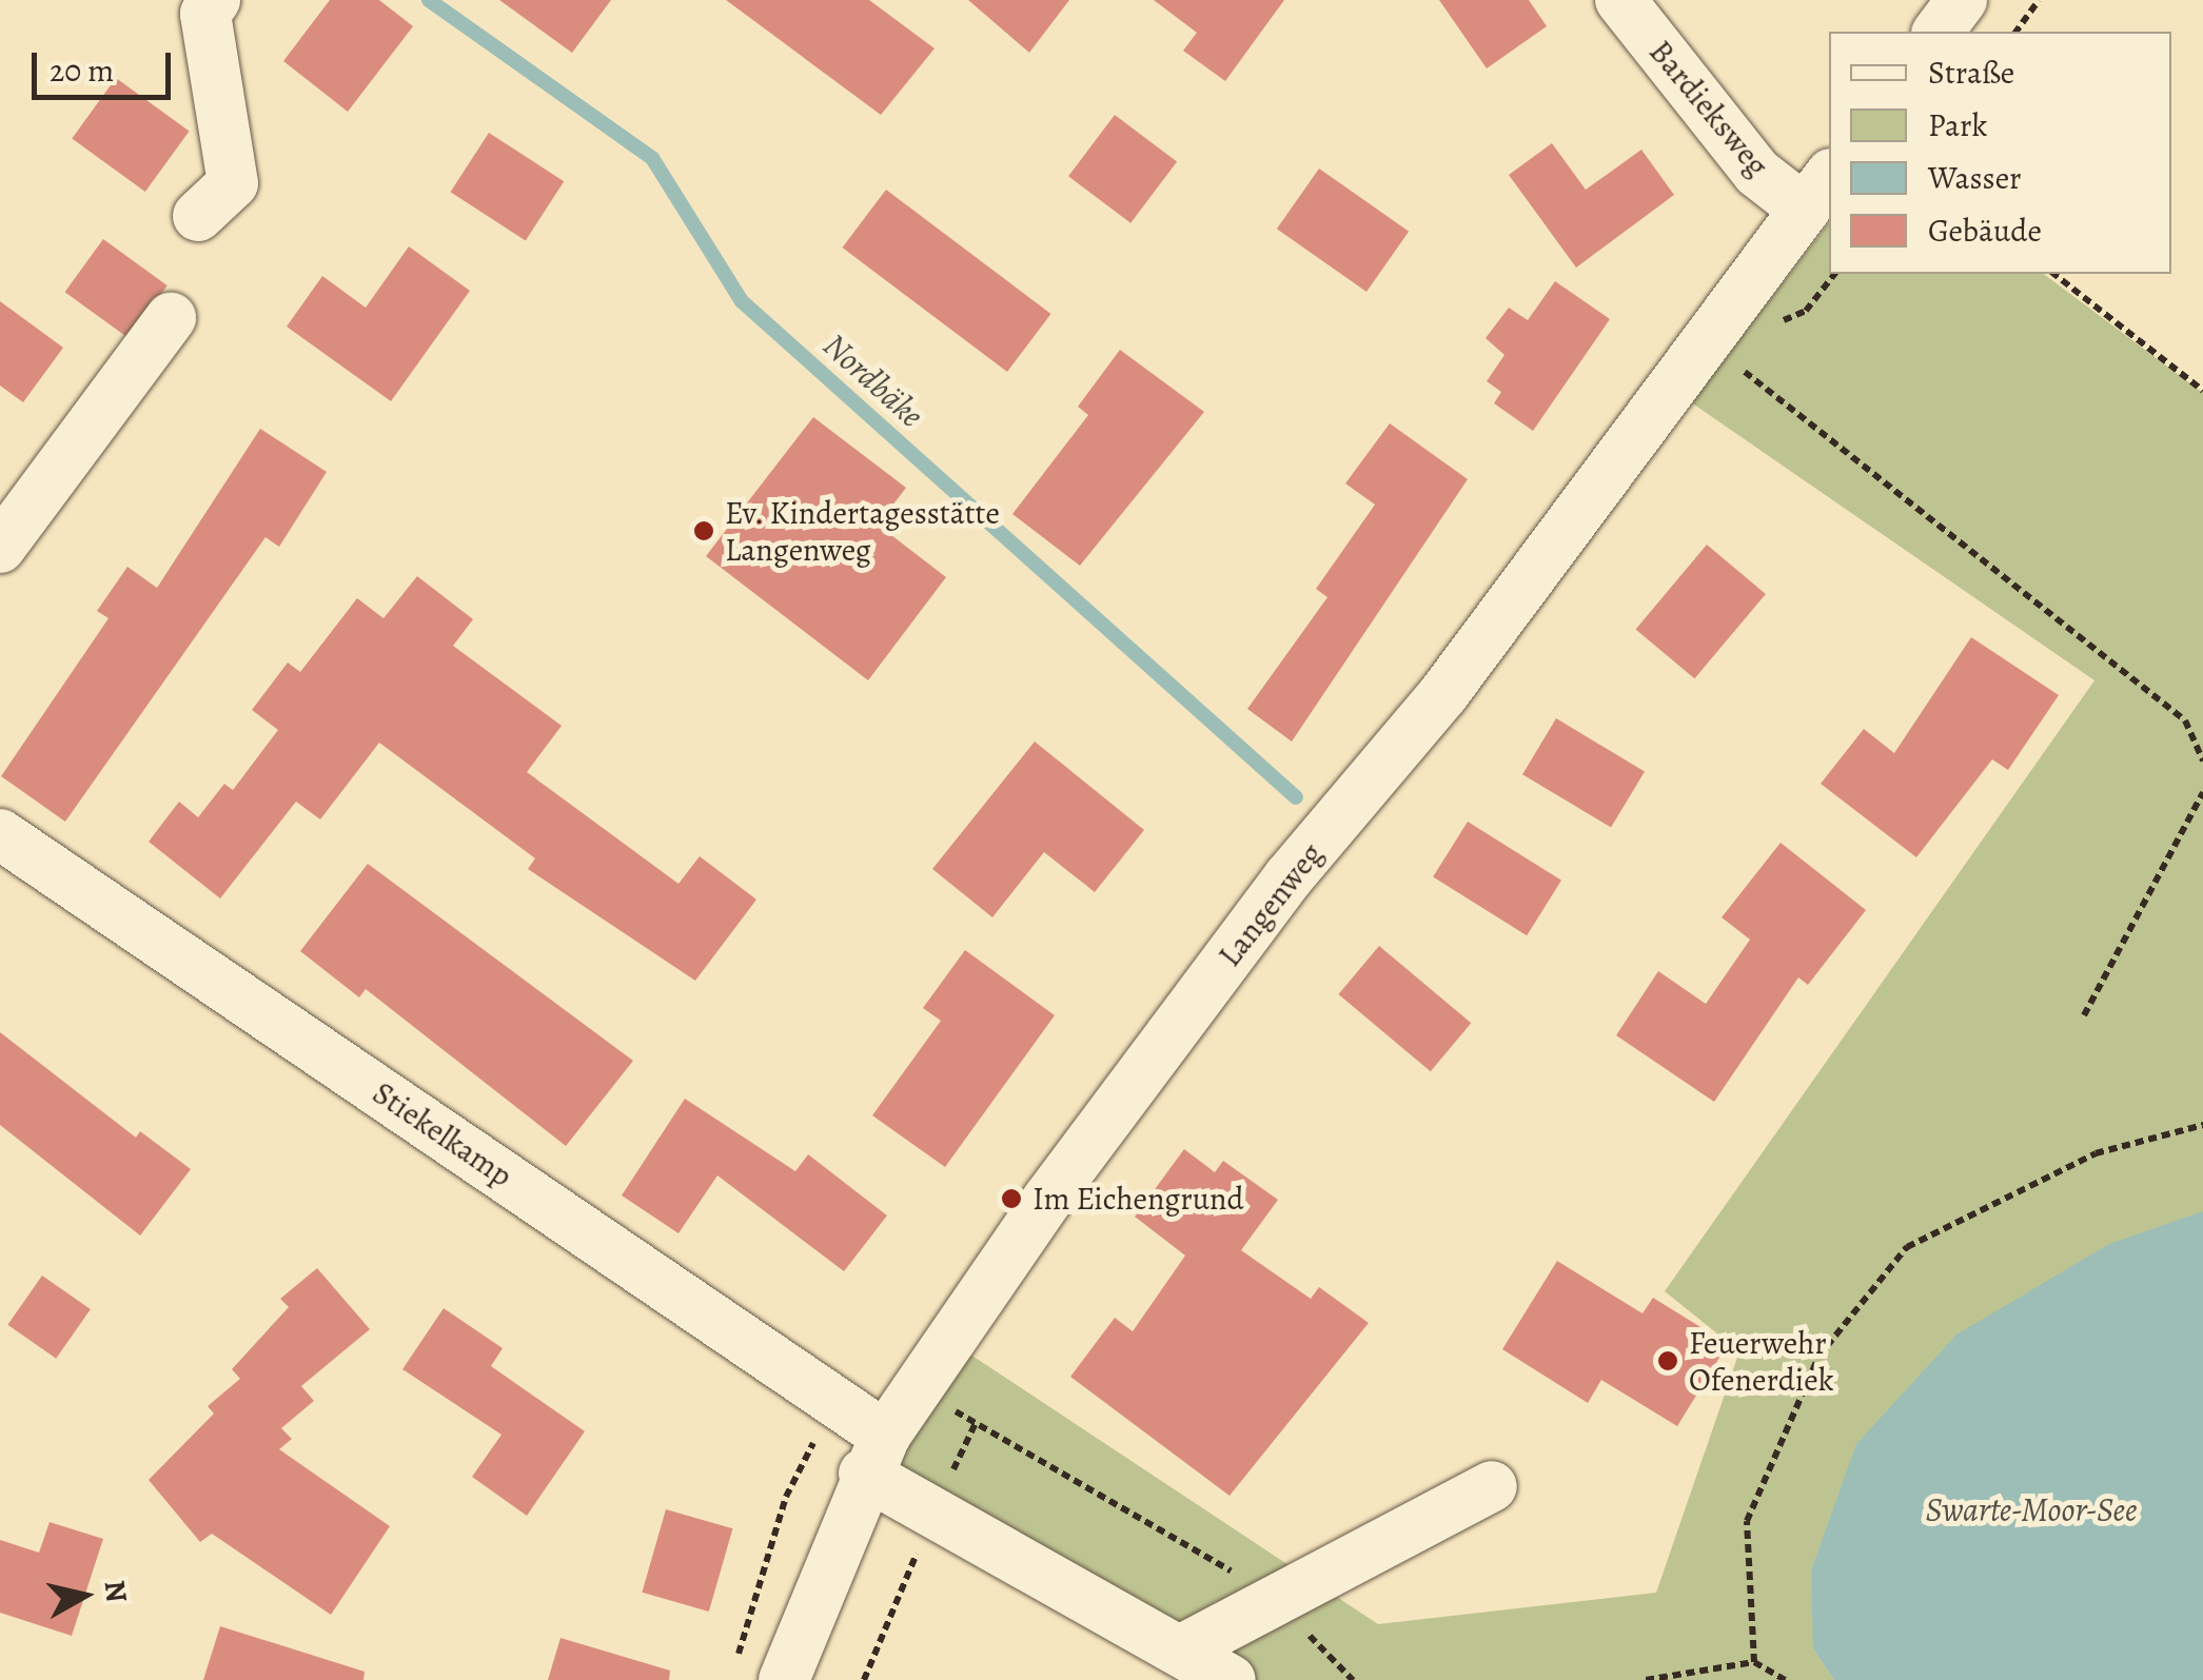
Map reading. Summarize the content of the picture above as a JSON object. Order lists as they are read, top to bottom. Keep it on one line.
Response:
{"streets":{"street":["Bardieksweg","Langenweg","Stiekelkamp"]},"crossings":[["Bardieksweg","Langenweg"],["Langenweg","Stiekelkamp"]],"water":["Nordbäke","Swarte-Moor-See"],"places":["Ev. Kindertagesstätte Langenweg","Im Eichengrund","Feuerwehr Ofenerdiek"],"legend":["Straße","Park","Wasser","Gebäude"],"scale_bar":"20 m","north":"right"}
